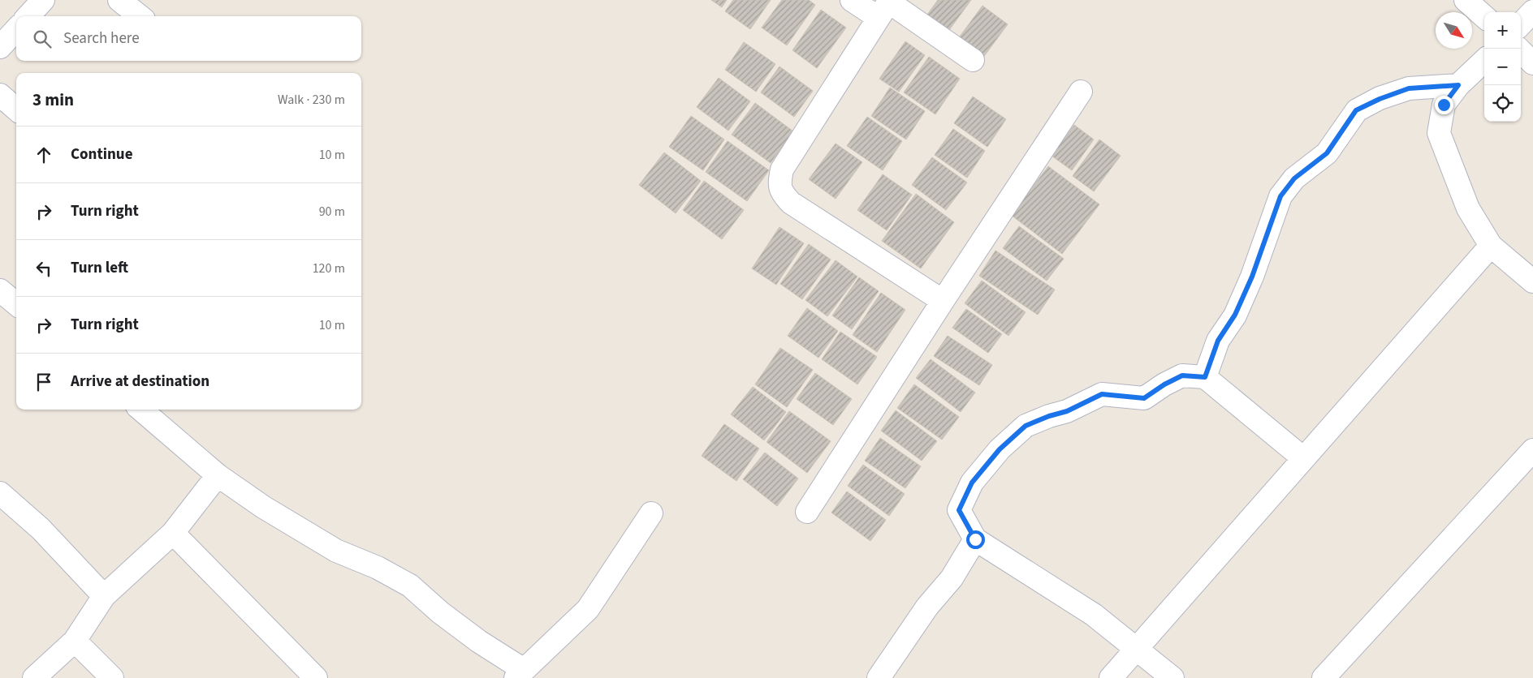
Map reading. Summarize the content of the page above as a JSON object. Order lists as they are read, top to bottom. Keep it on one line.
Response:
{"north":"bottom right","page":{"map_buttons":["+","−"],"search":"Search here","heading":["3 min","Walk · 230 m"],"list":[["Continue","10 m"],["Turn right","90 m"],["Turn left","120 m"],["Turn right","10 m"],"Arrive at destination"]}}
